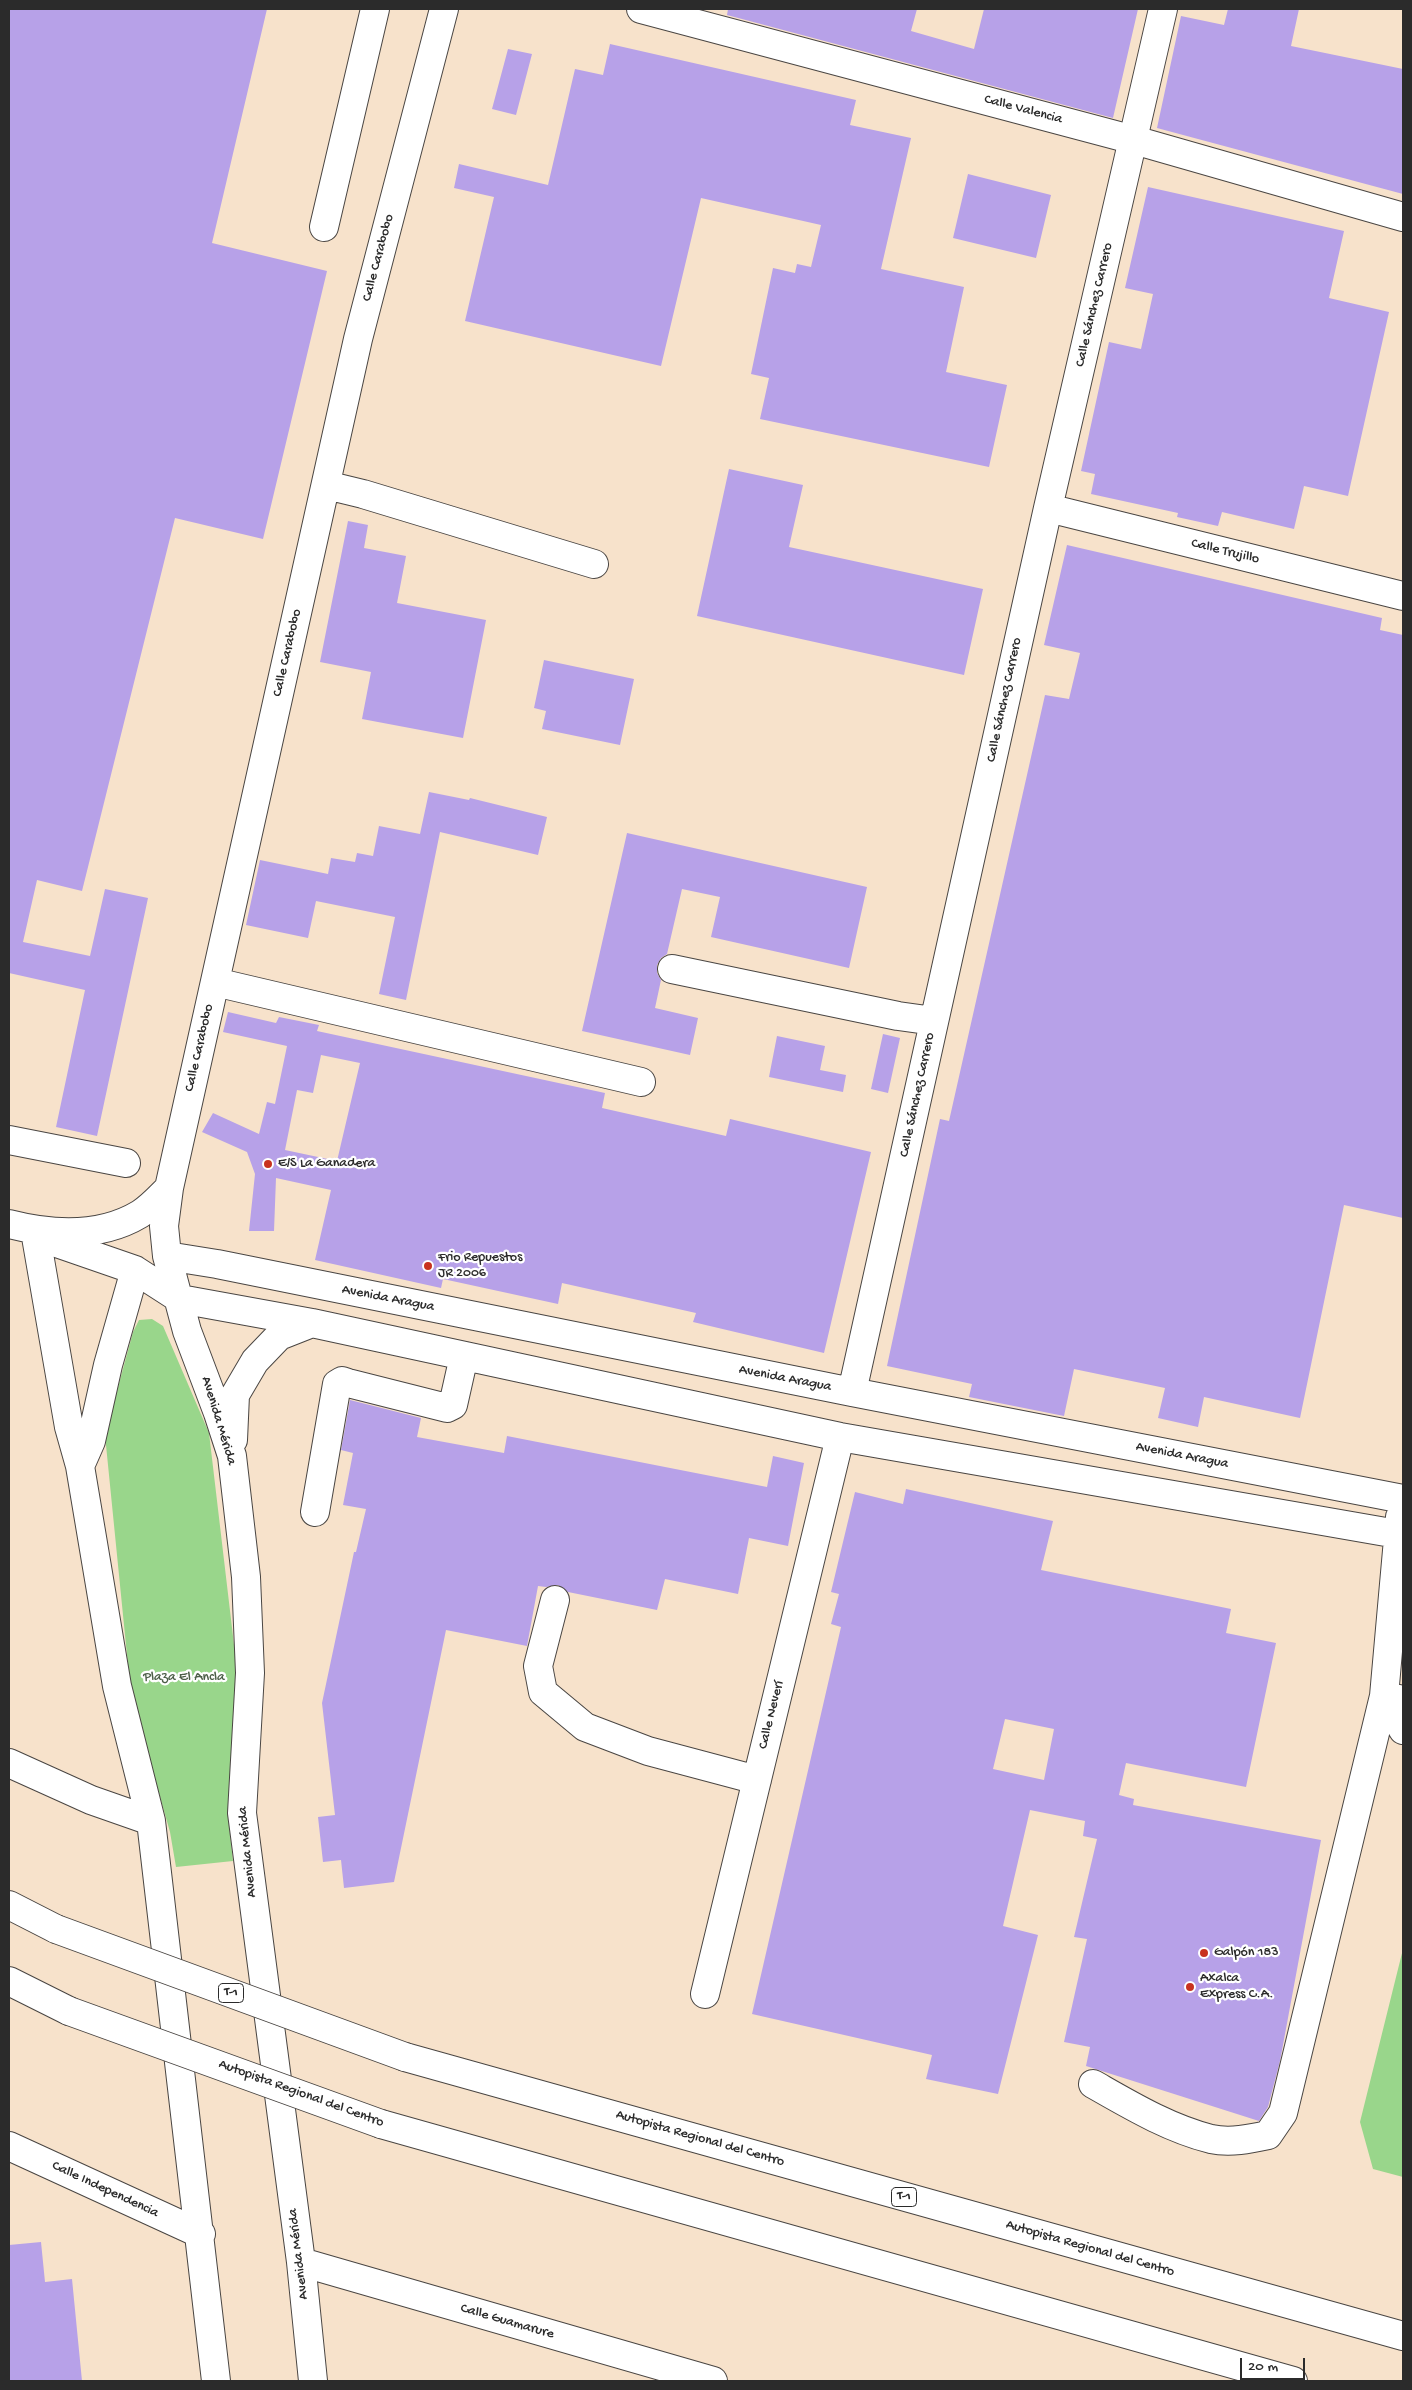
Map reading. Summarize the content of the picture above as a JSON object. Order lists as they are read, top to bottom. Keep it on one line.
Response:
{"streets":{"main road":["Calle Valencia","Calle Carabobo","Calle Sánchez Carrero","Calle Trujillo","Avenida Aragua","Avenida Mérida","Calle Neverí","T-1","Autopista Regional del Centro","Calle Independencia","Calle Guamarure"]},"crossings":[["Calle Valencia","Calle Sánchez Carrero"],["Calle Carabobo","Avenida Aragua"],["Calle Carabobo","Avenida Mérida"],["Calle Sánchez Carrero","Calle Trujillo"],["Calle Sánchez Carrero","Avenida Aragua"],["Avenida Mérida","Calle Guamarure"]],"parks":["Plaza El Ancla"],"places":["E/S La Ganadera","Frio Repuestos JR 2006","Galpón 183","Axalca Express C.A."],"scale_bar":"20 m"}
